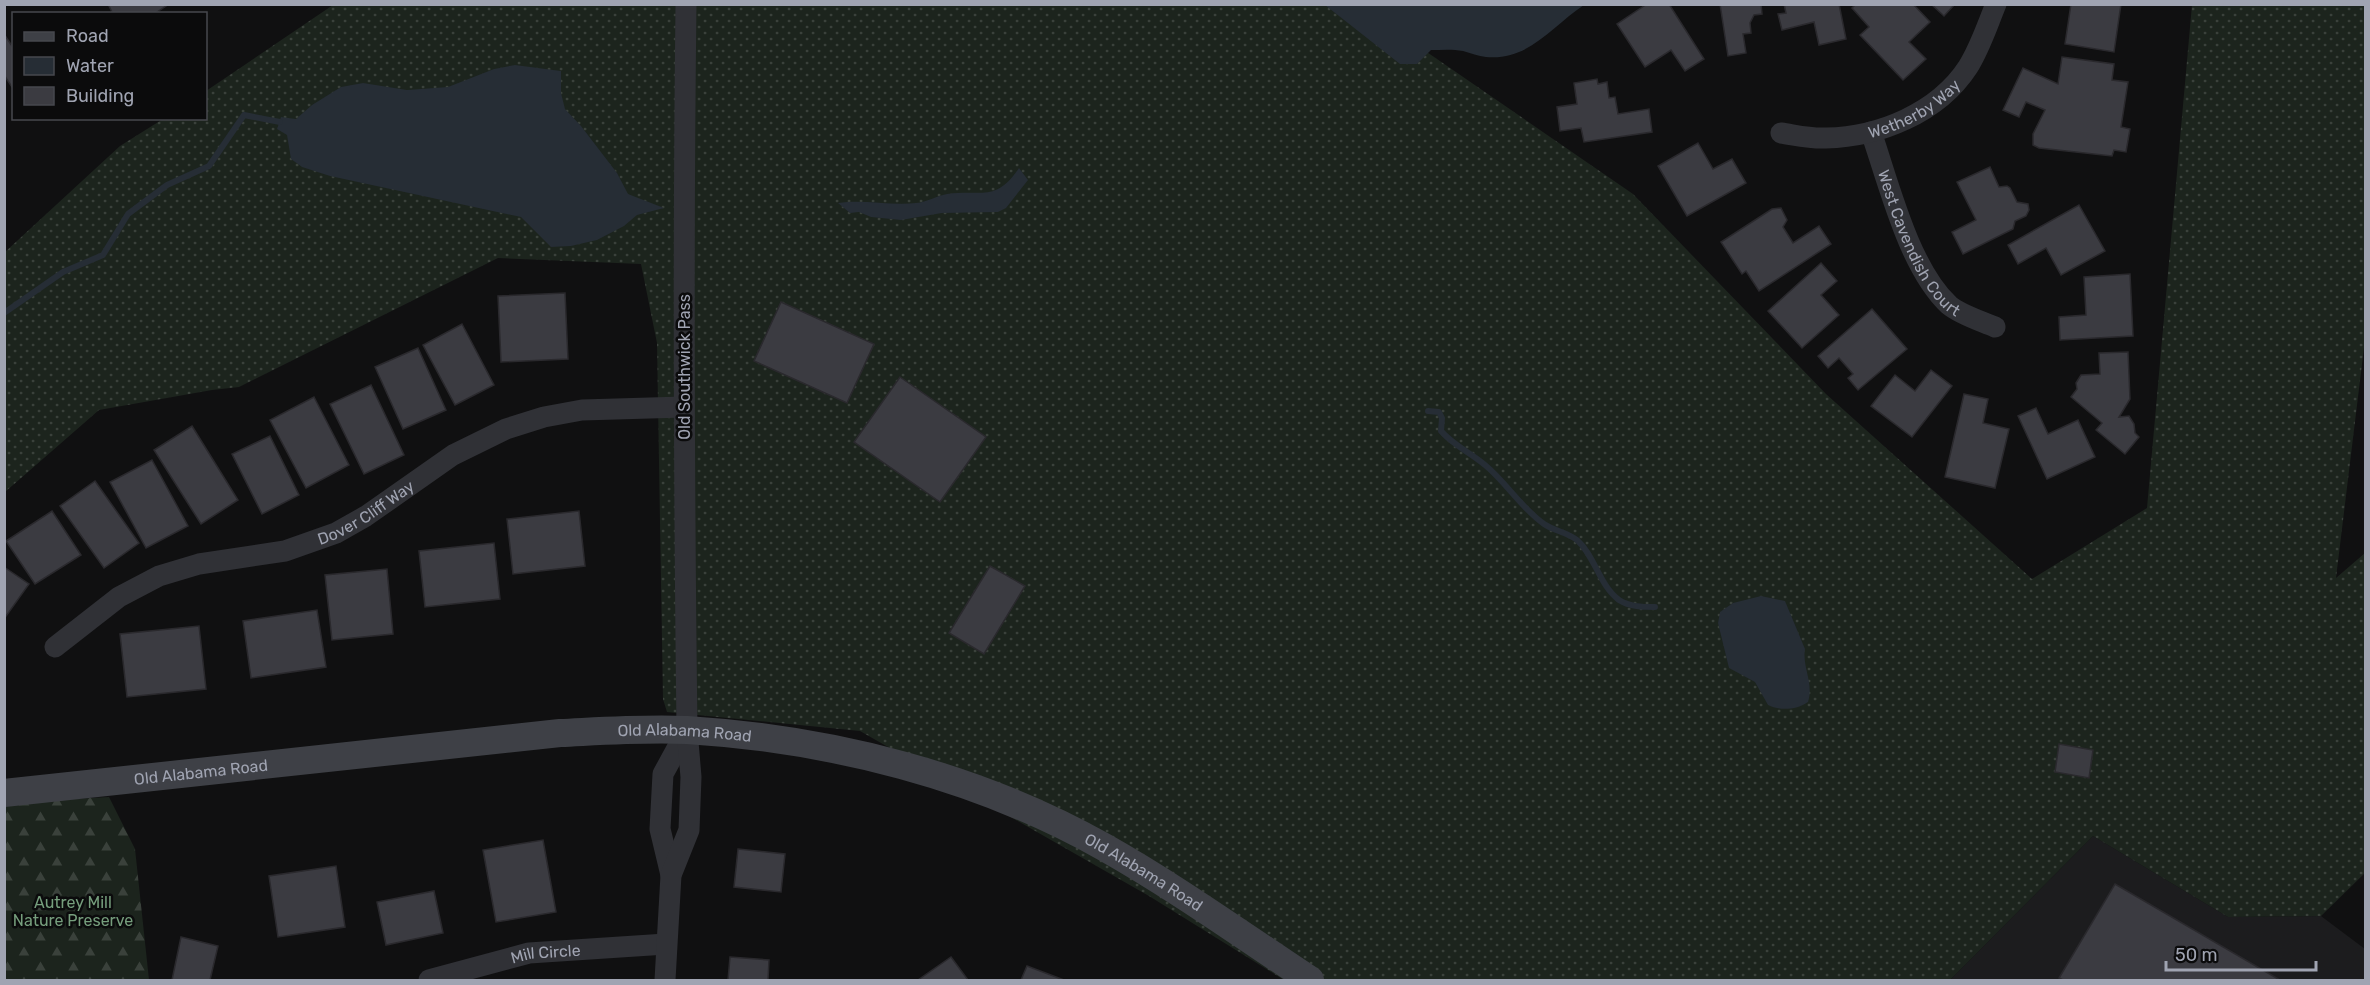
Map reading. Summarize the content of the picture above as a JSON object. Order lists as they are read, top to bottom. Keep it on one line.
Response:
{"streets":{"main road":["Old Alabama Road"],"street":["Wetherby Way","West Cavendish Court","Old Southwick Pass","Dover Cliff Way","Mill Circle"]},"crossings":[["Wetherby Way","West Cavendish Court"],["Old Southwick Pass","Dover Cliff Way"],["Old Southwick Pass","Old Alabama Road"]],"parks":["Autrey Mill Nature Preserve"],"legend":["Road","Water","Building"],"scale_bar":"50 m"}
